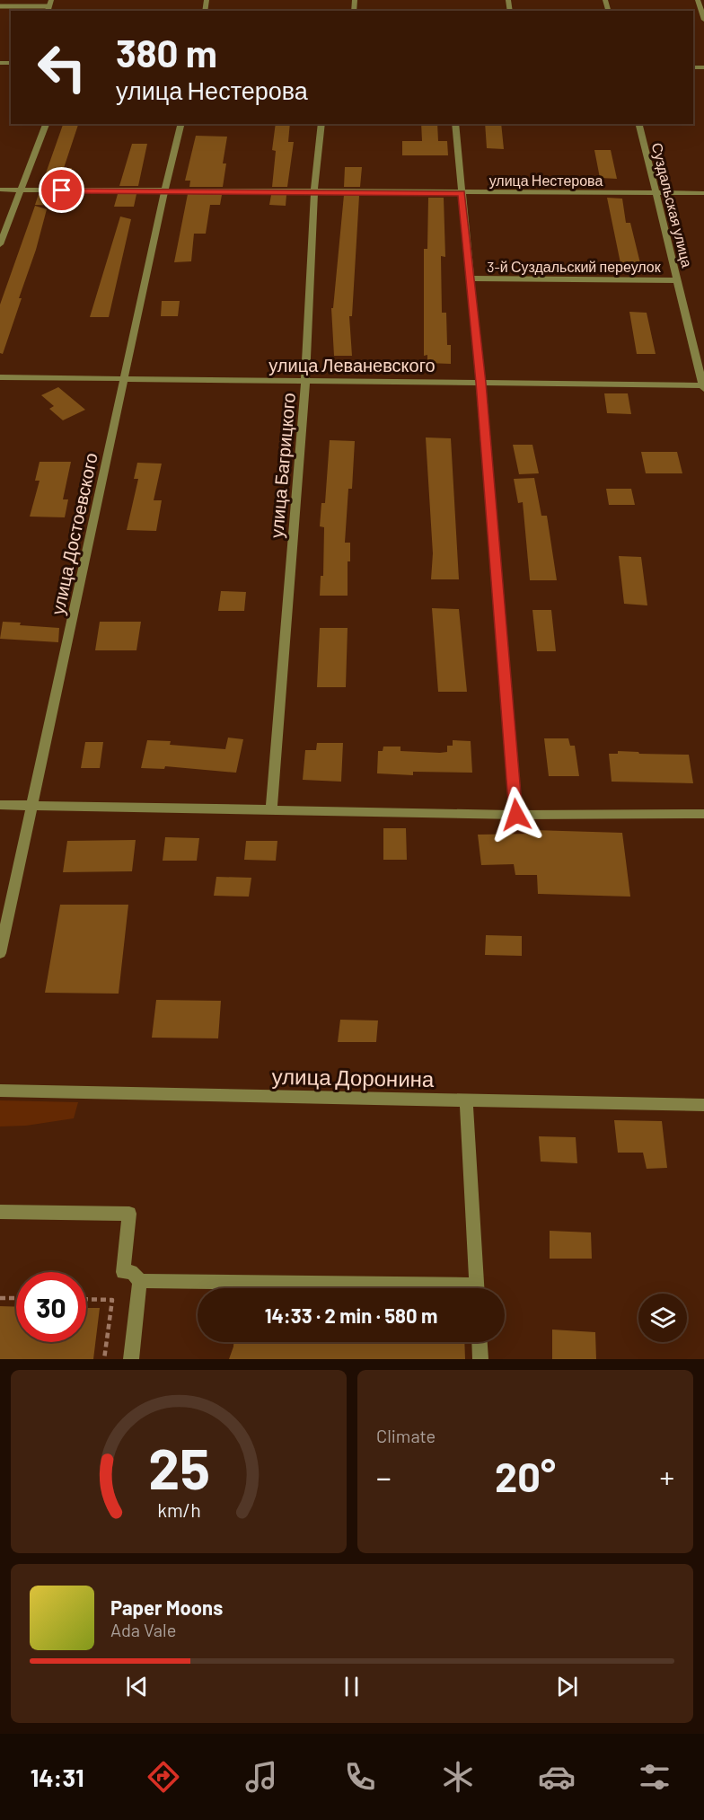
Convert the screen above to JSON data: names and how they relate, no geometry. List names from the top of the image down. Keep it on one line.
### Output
{"streets":{"street":["улица Нестерова","Суздальская улица","3-й Суздальский переулок","улица Леваневского","улица Багрицкого","улица Достоевского","улица Доронина"]},"crossings":[["улица Нестерова","Суздальская улица"],["улица Нестерова","улица Багрицкого"],["улица Нестерова","улица Достоевского"],["Суздальская улица","3-й Суздальский переулок"],["Суздальская улица","улица Леваневского"],["улица Леваневского","улица Багрицкого"],["улица Леваневского","улица Достоевского"]],"page":{"turn":["380 m","улица Нестерова"],"limit":"30","trip":"14:33 · 2 min · 580 m","tile":"Climate","heat":["−","20°","+"],"song":["Paper Moons","Ada Vale"],"tabs":"14:31","gauge":["25","km/h"]}}
